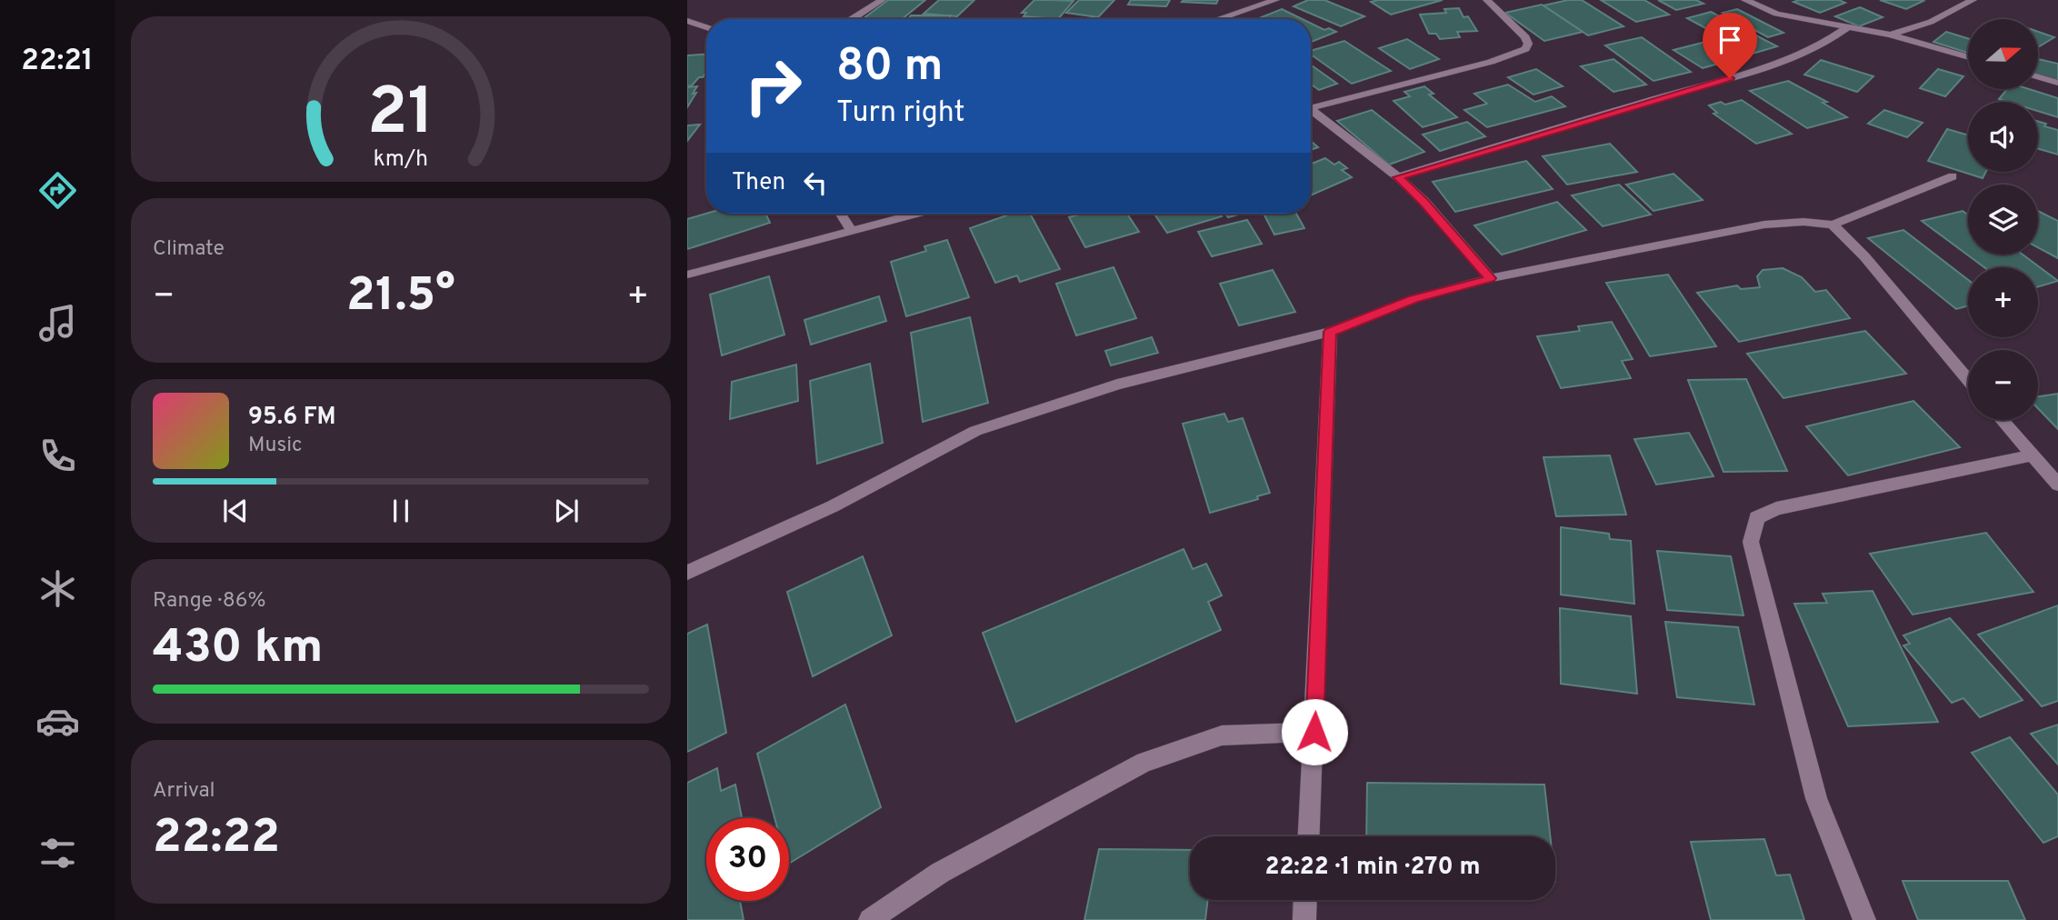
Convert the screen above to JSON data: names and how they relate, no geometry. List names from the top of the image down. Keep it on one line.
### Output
{"north":"right","page":{"tabs":"22:21","map_buttons":["+","−"],"turn":["80 m","Turn right"],"then":"Then","tile":["Climate",["Range · 86%","430 km"],["Arrival","22:22"]],"heat":["−","21.5°","+"],"song":["95.6 FM","Music"],"limit":"30","trip":"22:22 · 1 min · 270 m","gauge":["21","km/h"]}}
